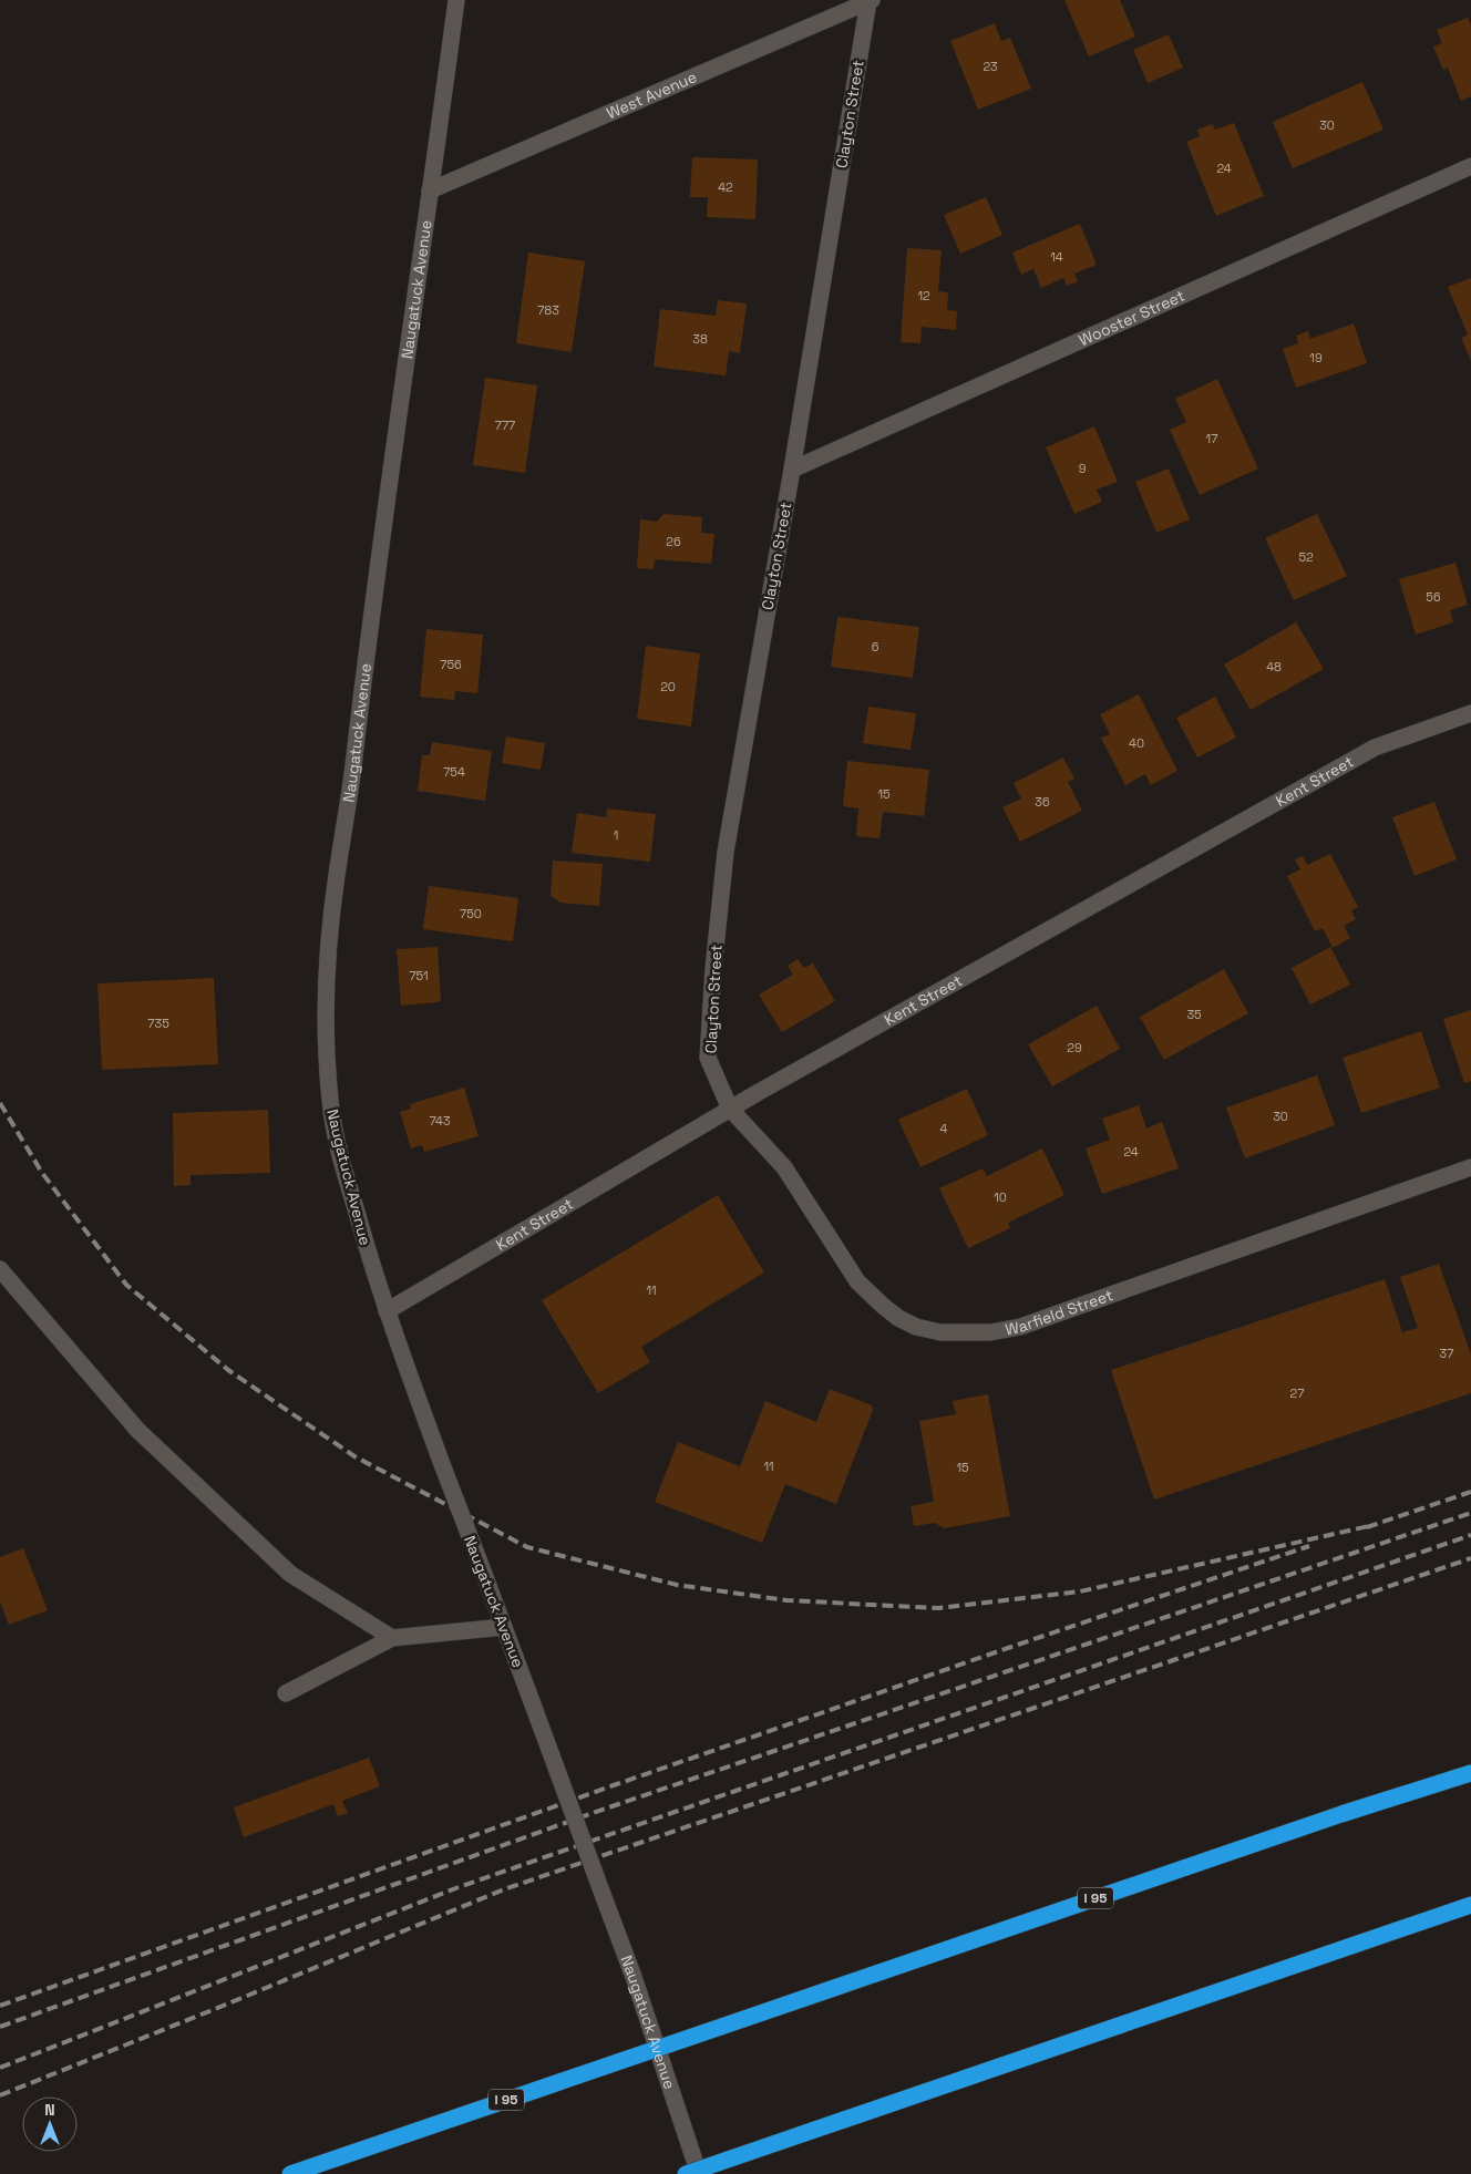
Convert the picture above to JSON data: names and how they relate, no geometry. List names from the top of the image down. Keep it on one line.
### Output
{"streets":{"highway":["I 95"],"street":["West Avenue","Clayton Street","Naugatuck Avenue","Wooster Street","Kent Street","Warfield Street"]},"crossings":[["West Avenue","Clayton Street"],["West Avenue","Naugatuck Avenue"],["Clayton Street","Wooster Street"],["Clayton Street","Kent Street"],["Clayton Street","Warfield Street"],["Naugatuck Avenue","Kent Street"],["Kent Street","Warfield Street"]],"house_numbers":["23","30","24","42","14","12","783","38","19","777","17","9","26","52","56","6","756","48","20","40","754","15","36","1","750","751","35","735","29","30","743","4","24","10","11","37","27","11","15"],"north":"top"}
